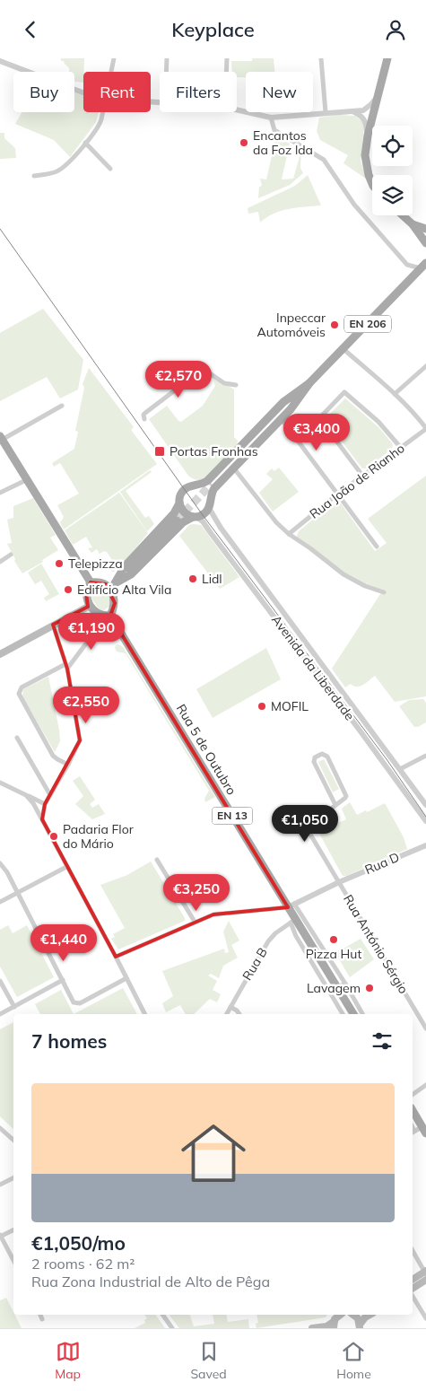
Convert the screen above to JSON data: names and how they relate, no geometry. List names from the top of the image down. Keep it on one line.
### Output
{"streets":{"main road":["EN 206","Rua 5 de Outubro","EN 13"],"street":["Rua João de Rianho","Avenida da Liberdade","Rua D","Rua António Sérgio","Rua B"]},"crossings":[["Rua 5 de Outubro","Rua D"],["Rua 5 de Outubro","Rua B"],["Rua D","Rua António Sérgio"]],"places":{"other":["Encantos da Foz lda","Inpeccar Automóveis","Telepizza","Lidl","Edifício Alta Vila","MOFIL","Padaria Flor do Mário","Pizza Hut","Lavagem"],"transit":["Portas Fronhas"]},"page":{"header":"Keyplace","chip":["Buy","Rent","Filters","New"],"price":["€2,570","€3,400","€1,190","€2,550","€1,050","€3,250","€1,440"],"heading":"7 homes","list":[{"name":"€1,050/mo","note":"2 rooms · 62 m² · Rua Zona Industrial de Alto de Pêga"}],"tabs":["Map","Saved","Home"]}}
